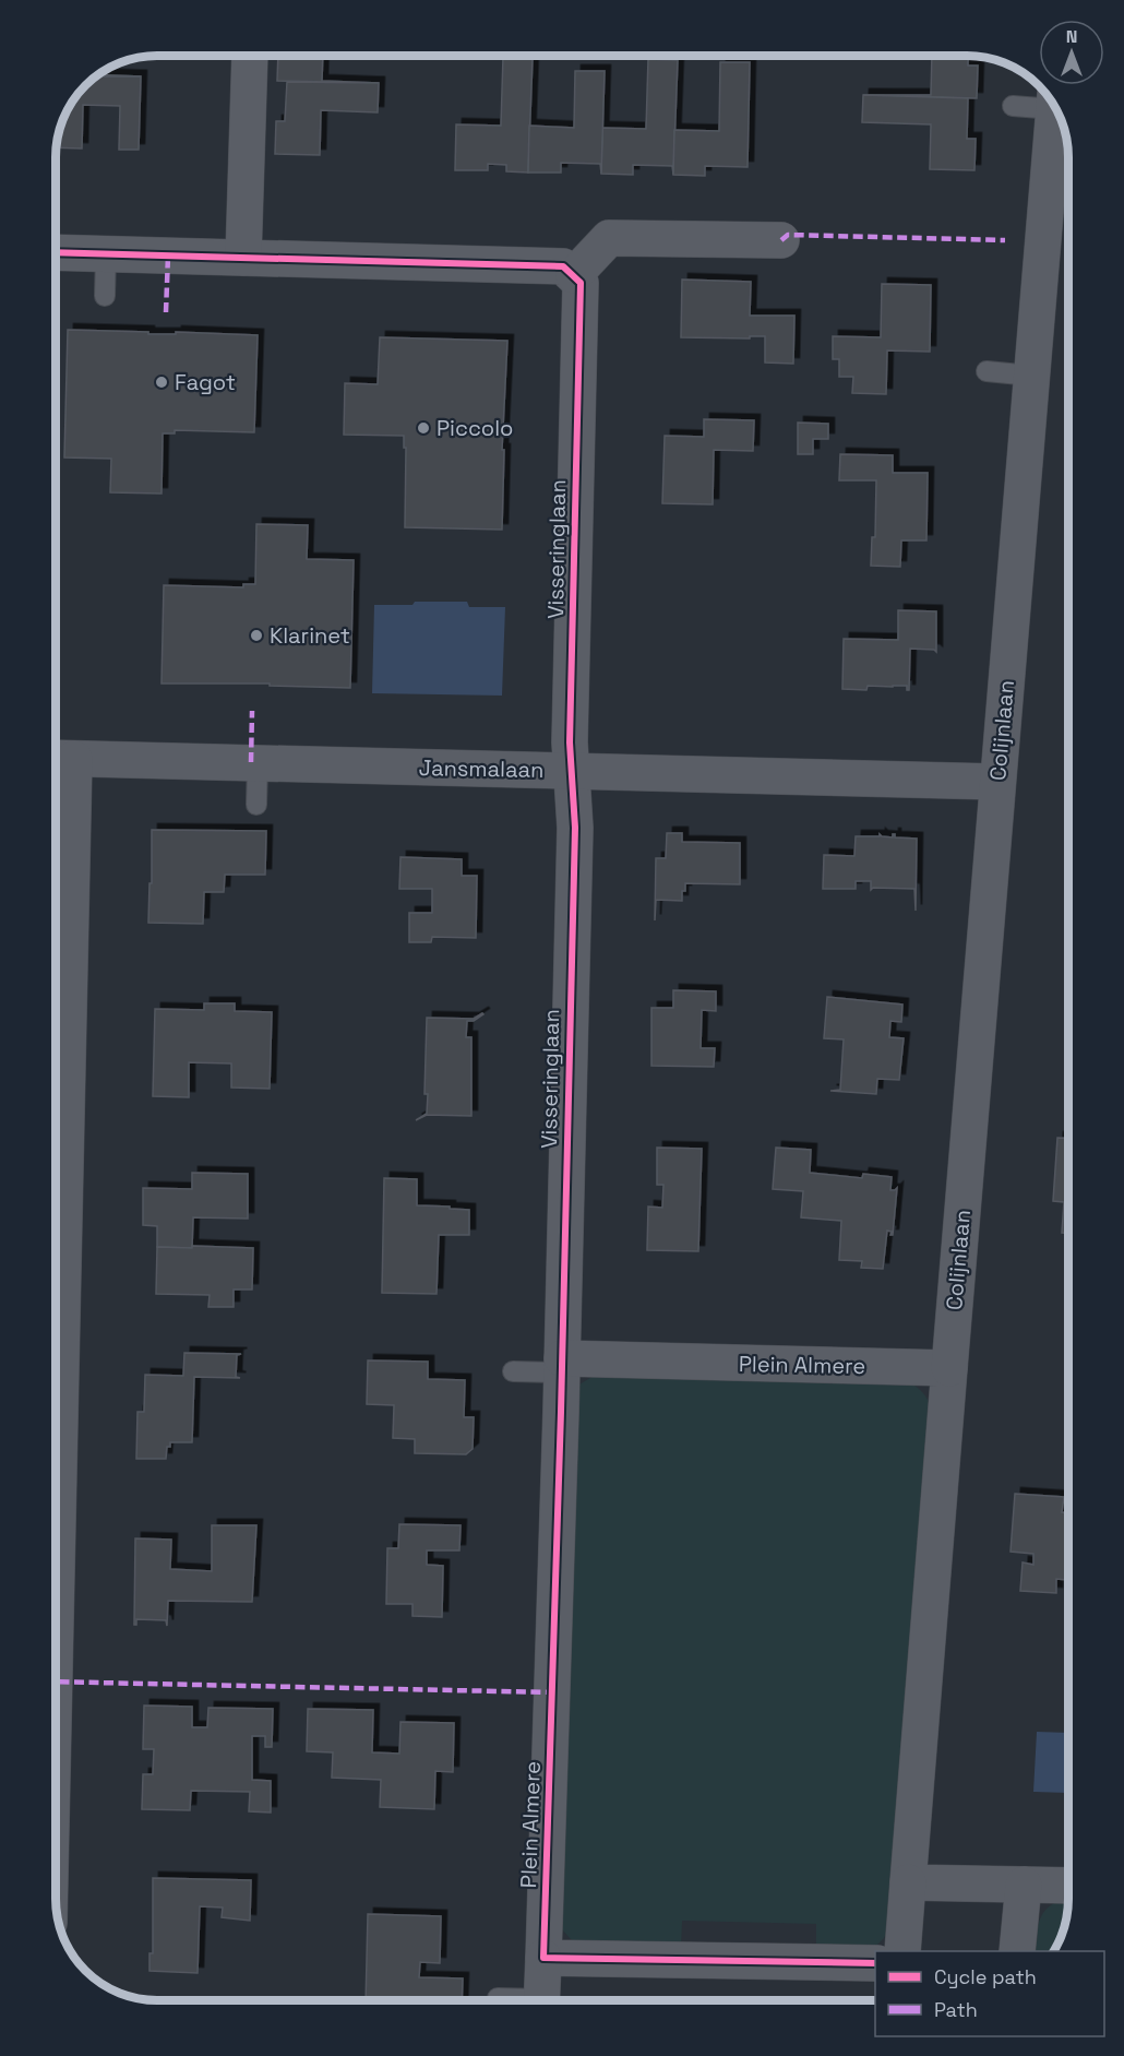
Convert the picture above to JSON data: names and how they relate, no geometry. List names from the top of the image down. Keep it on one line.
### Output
{"streets":{"street":["Visseringlaan","Colijnlaan","Jansmalaan","Plein Almere"]},"crossings":[["Visseringlaan","Jansmalaan"],["Visseringlaan","Plein Almere"],["Colijnlaan","Jansmalaan"],["Colijnlaan","Plein Almere"]],"places":["Fagot","Piccolo","Klarinet"],"legend":["Cycle path","Path"],"north":"top"}
